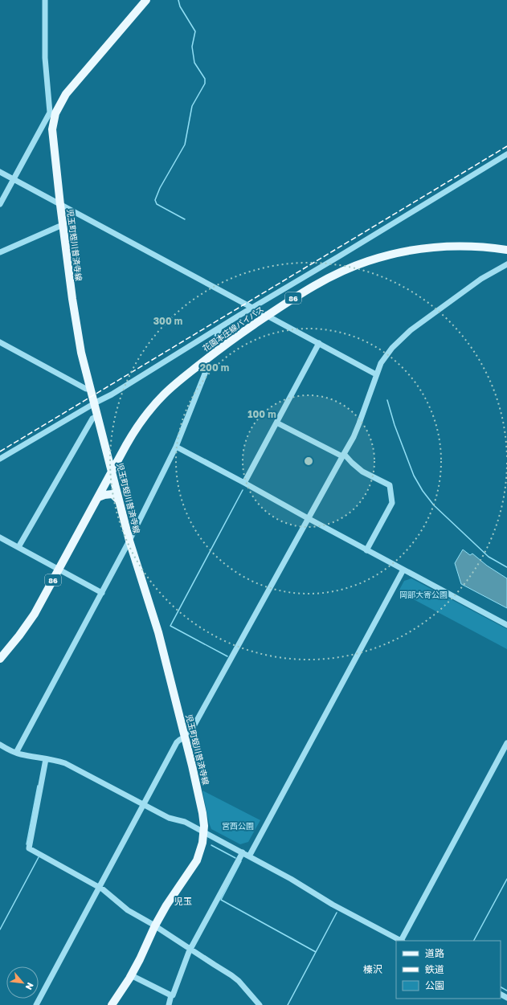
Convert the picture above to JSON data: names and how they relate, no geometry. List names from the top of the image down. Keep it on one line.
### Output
{"streets":{"main road":["児玉町蛭川普済寺線","86","花園本庄線バイパス"]},"crossings":[["児玉町蛭川普済寺線","花園本庄線バイパス"]],"districts":["児玉","榛沢"],"parks":["岡部大寄公園","宮西公園"],"legend":["道路","鉄道","公園"],"north":"bottom right","rings":["300 m","200 m","100 m"]}
